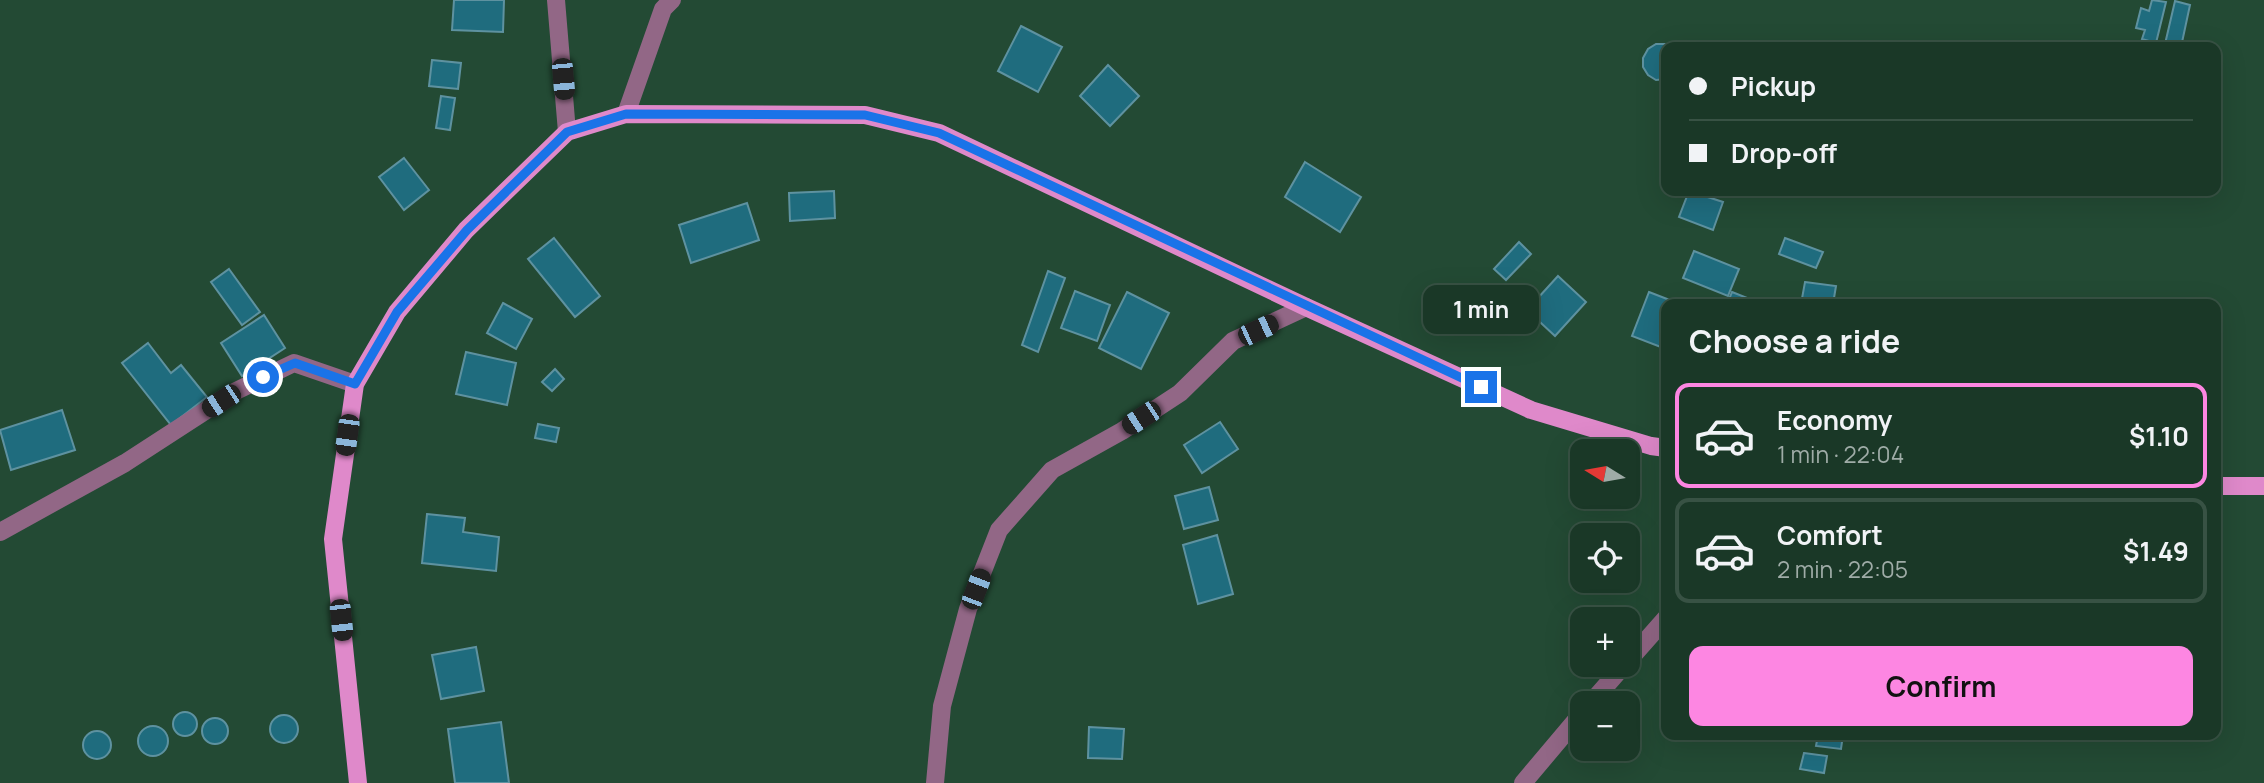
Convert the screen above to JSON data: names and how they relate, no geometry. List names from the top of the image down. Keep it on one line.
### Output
{"north":"left","page":{"banner":["Pickup","Drop-off"],"bubble":"1 min","heading":"Choose a ride","list":[{"name":"Economy","note":"1 min · 22:04","value":"$1.10"},{"name":"Comfort","note":"2 min · 22:05","value":"$1.49"}],"map_buttons":["+","−"],"buttons":"Confirm"}}
